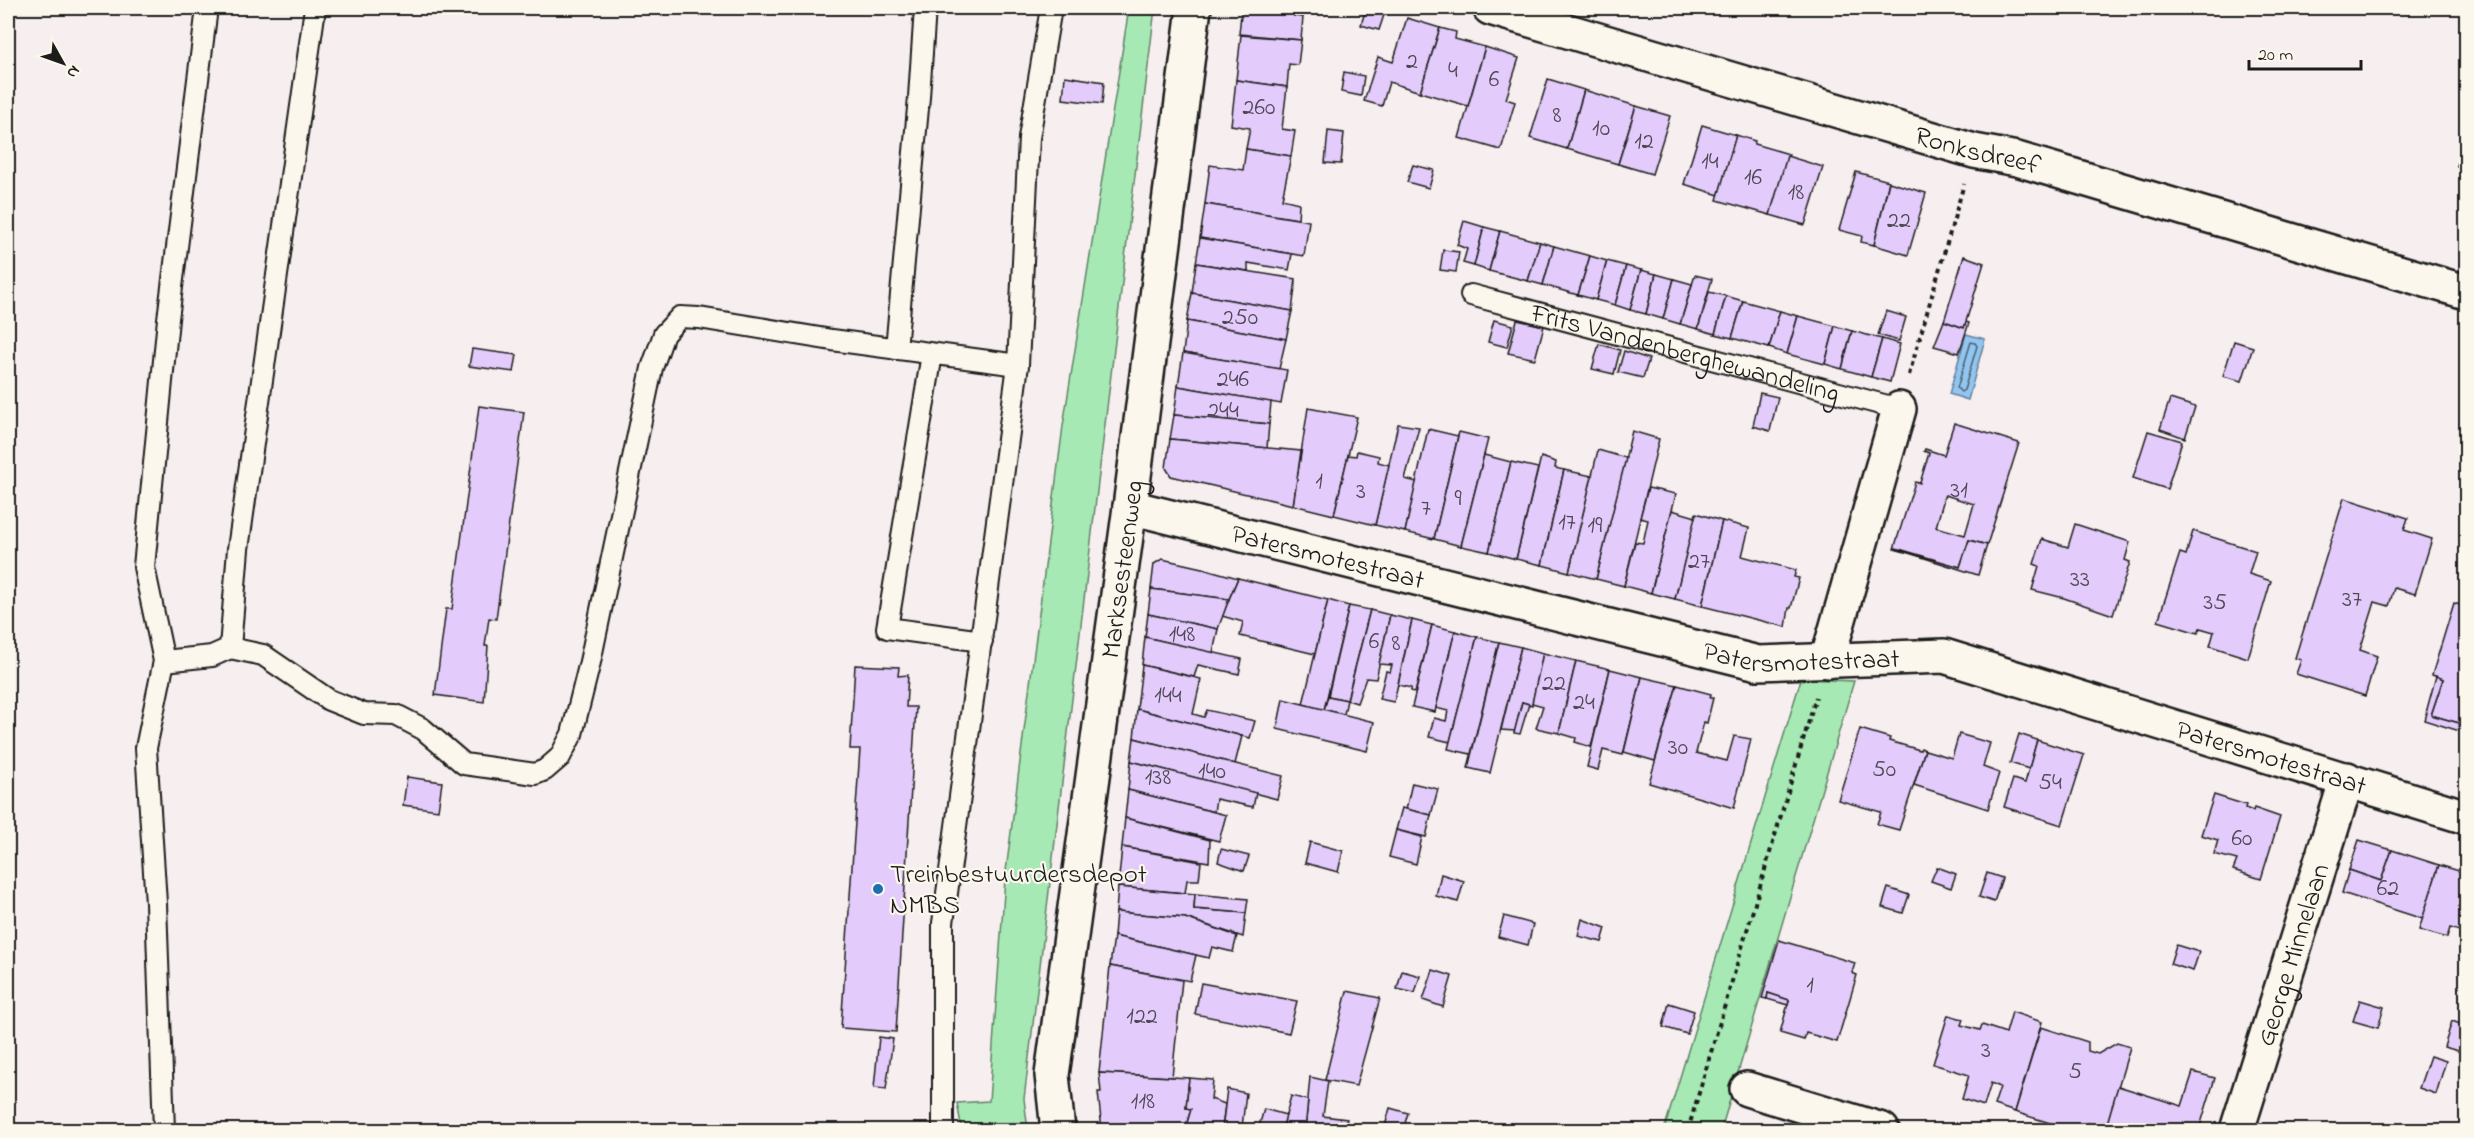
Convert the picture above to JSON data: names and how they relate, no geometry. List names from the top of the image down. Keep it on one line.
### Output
{"streets":{"street":["Ronksdreef","Patersmotestraat","Marksesteenweg","George Minnelaan"],"lane":["Frits Vandenberghewandeling"]},"crossings":[["Patersmotestraat","Marksesteenweg"],["Patersmotestraat","George Minnelaan"]],"places":["Treinbestuurdersdepot NMBS"],"house_numbers":["2","4","6","260","8","10","12","14","16","18","22","250","246","244","1","31","3","9","7","17","19","27","33","37","35","148","6","8","22","144","24","30","50","140","138","54","60","62","1","122","3","5","118"],"scale_bar":"20 m","north":"bottom right"}
